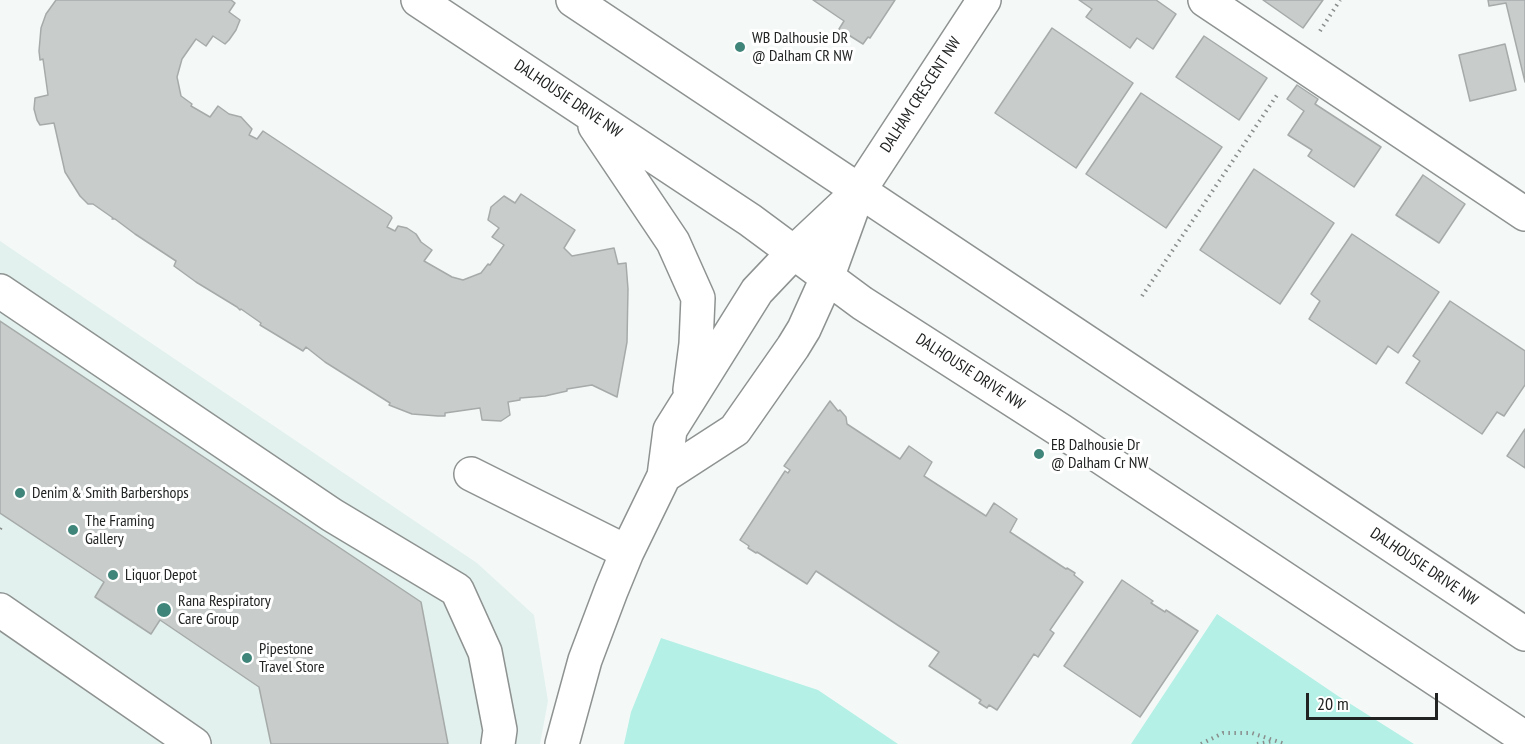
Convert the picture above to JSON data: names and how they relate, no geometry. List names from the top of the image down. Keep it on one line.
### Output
{"streets":{"street":["DALHAM CRESCENT NW","DALHOUSIE DRIVE NW"]},"crossings":[["DALHAM CRESCENT NW","DALHOUSIE DRIVE NW"]],"places":["WB Dalhousie DR @ Dalham CR NW","EB Dalhousie Dr @ Dalham Cr NW","Denim & Smith Barbershops","The Framing Gallery","Liquor Depot","Rana Respiratory Care Group","Pipestone Travel Store"],"scale_bar":"20 m"}
